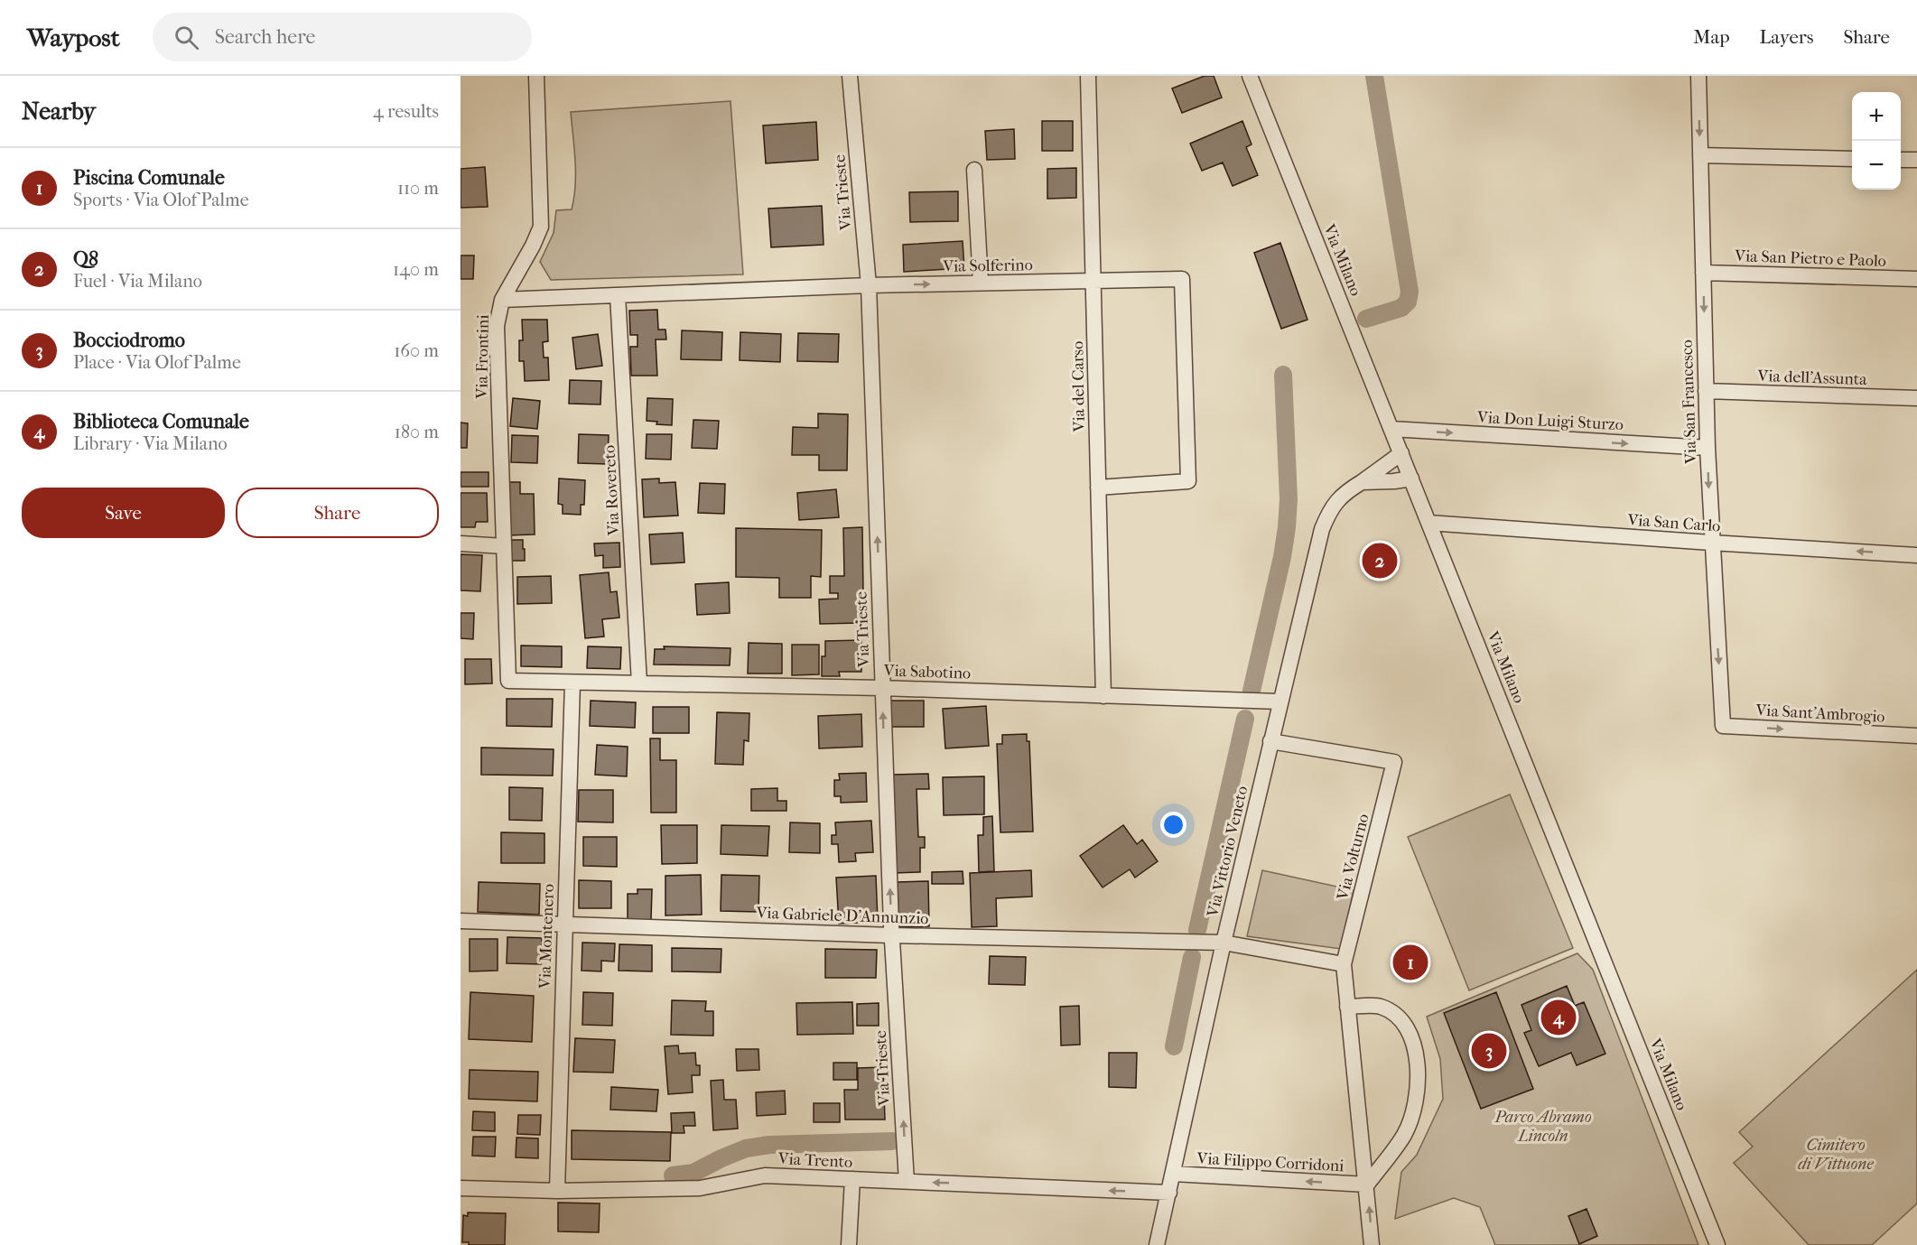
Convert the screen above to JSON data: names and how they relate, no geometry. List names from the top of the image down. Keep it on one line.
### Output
{"streets":{"street":["Via Trieste","Via San Pietro e Paolo","Via Milano","Via Solferino","Via Frontini","Via dell'Assunta","Via del Carso","Via San Francesco","Via Don Luigi Sturzo","Via Rovereto","Via San Carlo","Via Sabotino","Via Sant'Ambrogio","Via Vittorio Veneto","Via Volturno","Via Gabriele D'Annunzio","Via Montenero","Via Trento","Via Filippo Corridoni"]},"crossings":[["Via Trieste","Via Solferino"],["Via Trieste","Via Sabotino"],["Via Trieste","Via Gabriele D'Annunzio"],["Via Trieste","Via Trento"],["Via San Pietro e Paolo","Via San Francesco"],["Via Milano","Via Don Luigi Sturzo"],["Via Milano","Via San Carlo"],["Via Milano","Via Vittorio Veneto"],["Via Solferino","Via Frontini"],["Via Solferino","Via del Carso"],["Via Solferino","Via Rovereto"],["Via Frontini","Via Sabotino"],["Via dell'Assunta","Via San Francesco"],["Via del Carso","Via Sabotino"],["Via San Francesco","Via Don Luigi Sturzo"],["Via San Francesco","Via San Carlo"],["Via San Francesco","Via Sant'Ambrogio"],["Via Rovereto","Via Sabotino"],["Via Sabotino","Via Vittorio Veneto"],["Via Sabotino","Via Montenero"],["Via Vittorio Veneto","Via Volturno"],["Via Vittorio Veneto","Via Gabriele D'Annunzio"],["Via Vittorio Veneto","Via Trento"],["Via Vittorio Veneto","Via Filippo Corridoni"],["Via Gabriele D'Annunzio","Via Montenero"],["Via Montenero","Via Trento"]],"one_way":["Via Trieste","Via San Francesco","Via Don Luigi Sturzo","Via San Carlo","Via Sant'Ambrogio","Via Trento","Via Filippo Corridoni"],"parks":["Parco Abramo Lincoln","Cimitero di Vittuone"],"page":{"header":"Waypost","search":"Search here","nav":["Map","Layers","Share"],"heading":["Nearby","4 results"],"map_buttons":["+","−"],"list":[{"mark":"1","name":"Piscina Comunale","note":"Sports · Via Olof Palme","value":"110 m"},{"mark":"2","name":"Q8","note":"Fuel · Via Milano","value":"140 m"},{"mark":"3","name":"Bocciodromo","note":"Place · Via Olof Palme","value":"160 m"},{"mark":"4","name":"Biblioteca Comunale","note":"Library · Via Milano","value":"180 m"}],"buttons":["Save","Share"],"pins":["2","1","4","3"]}}
